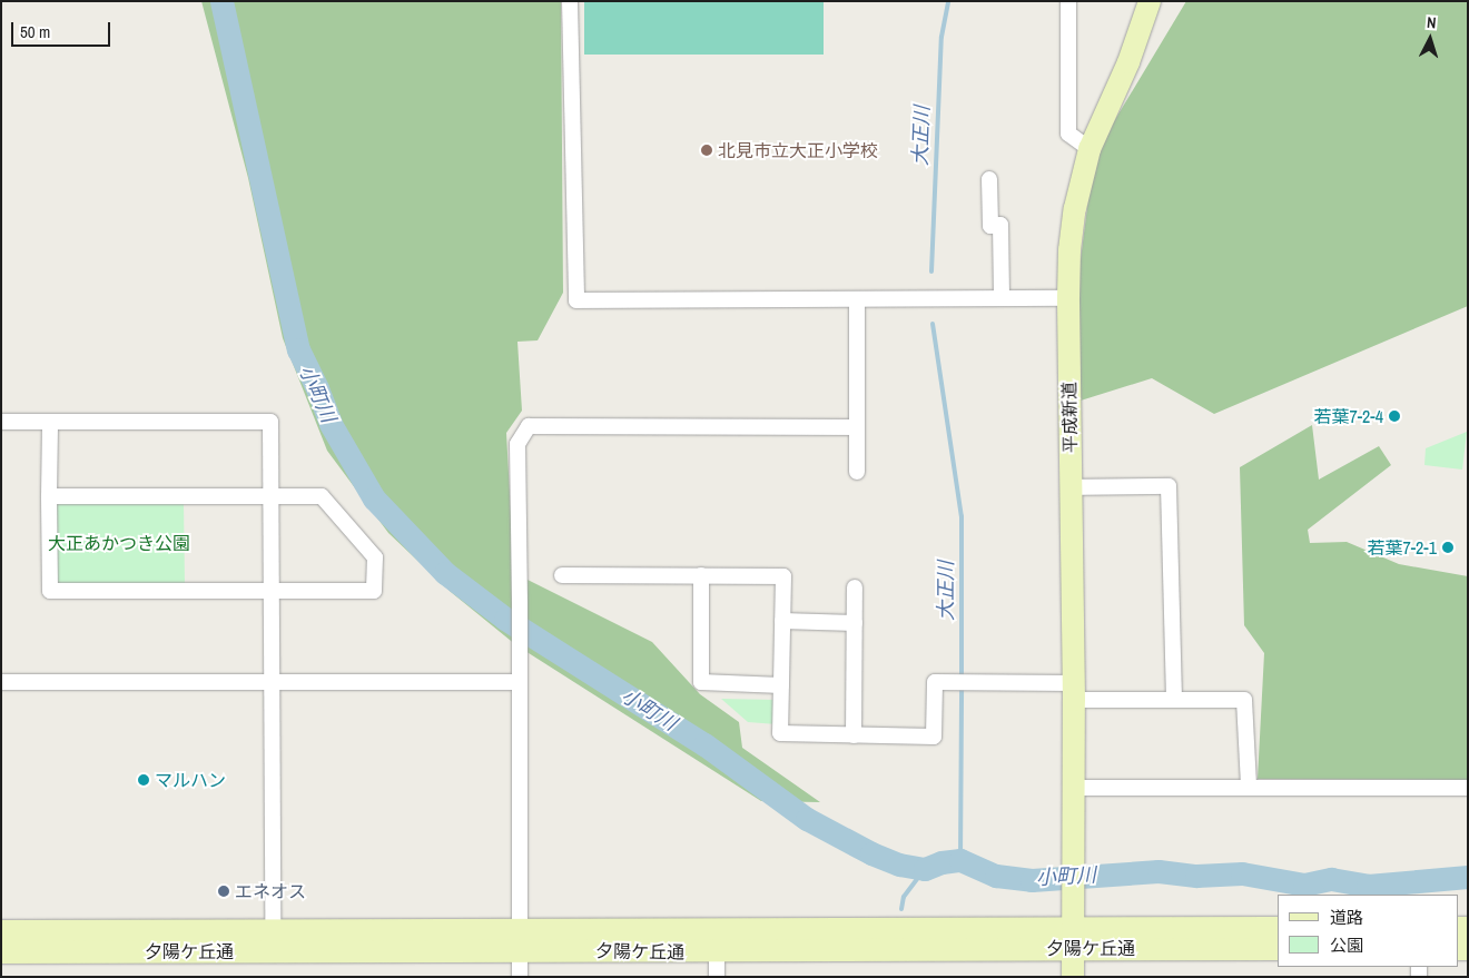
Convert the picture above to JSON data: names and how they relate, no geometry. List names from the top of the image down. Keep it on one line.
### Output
{"streets":{"street":["平成新道","夕陽ケ丘通"]},"crossings":[["平成新道","夕陽ケ丘通"]],"water":["大正川","小町川"],"parks":["大正あかつき公園"],"places":["北見市立大正小学校","若葉7-2-4","若葉7-2-1","マルハン","エネオス"],"legend":["道路","公園"],"scale_bar":"50 m","north":"top"}
